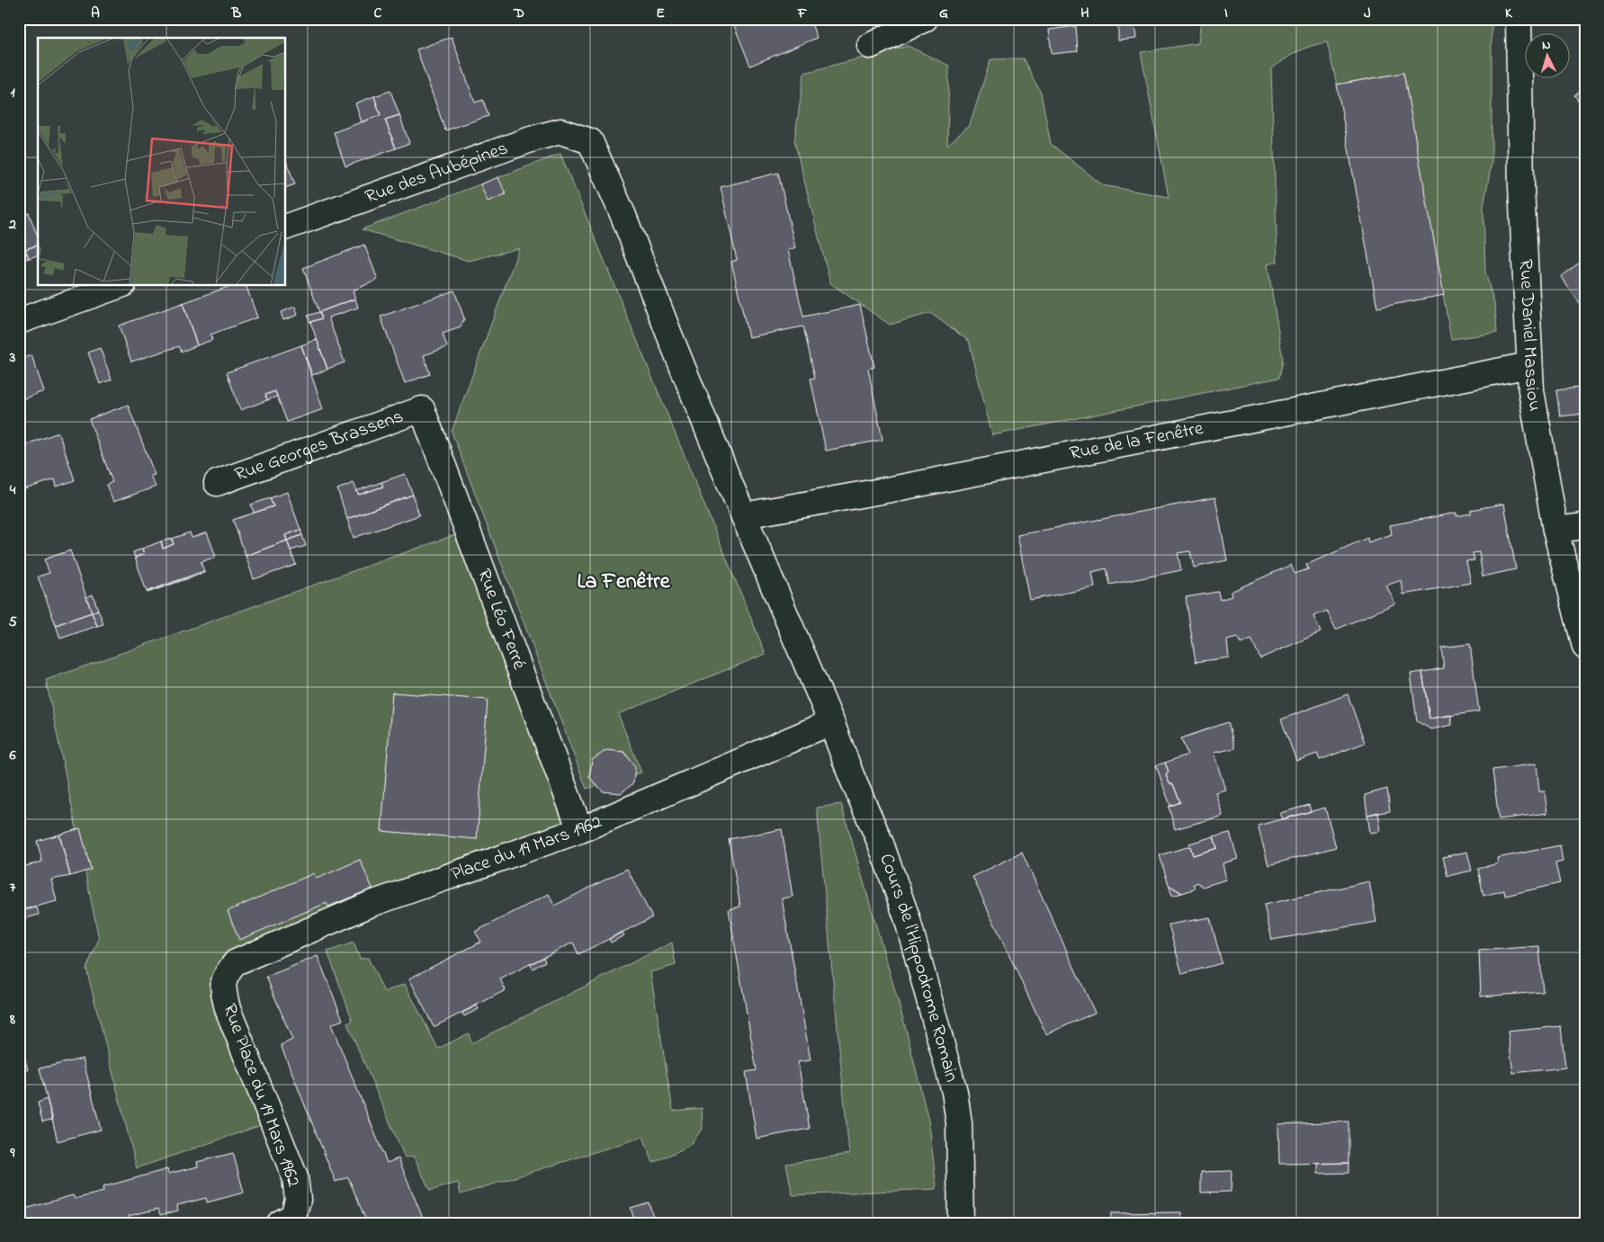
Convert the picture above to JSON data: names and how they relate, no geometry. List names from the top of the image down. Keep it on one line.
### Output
{"streets":{"street":["Rue des Aubépines","Rue Daniel Massiou","Rue de la Fenêtre","Rue Georges Brassens","Rue Léo Ferré","Place du 19 Mars 1962","Cours de l'Hippodrome Romain","Rue Place du 19 Mars 1962"]},"crossings":[["Rue des Aubépines","Cours de l'Hippodrome Romain"],["Rue Daniel Massiou","Rue de la Fenêtre"],["Rue de la Fenêtre","Cours de l'Hippodrome Romain"],["Rue Georges Brassens","Rue Léo Ferré"],["Rue Léo Ferré","Place du 19 Mars 1962"],["Place du 19 Mars 1962","Cours de l'Hippodrome Romain"],["Place du 19 Mars 1962","Rue Place du 19 Mars 1962"]],"districts":["La Fenêtre"],"north":"top","grid":{"columns":["A","B","C","D","E","F","G","H","I","J","K"],"rows":["1","2","3","4","5","6","7","8","9"]}}
